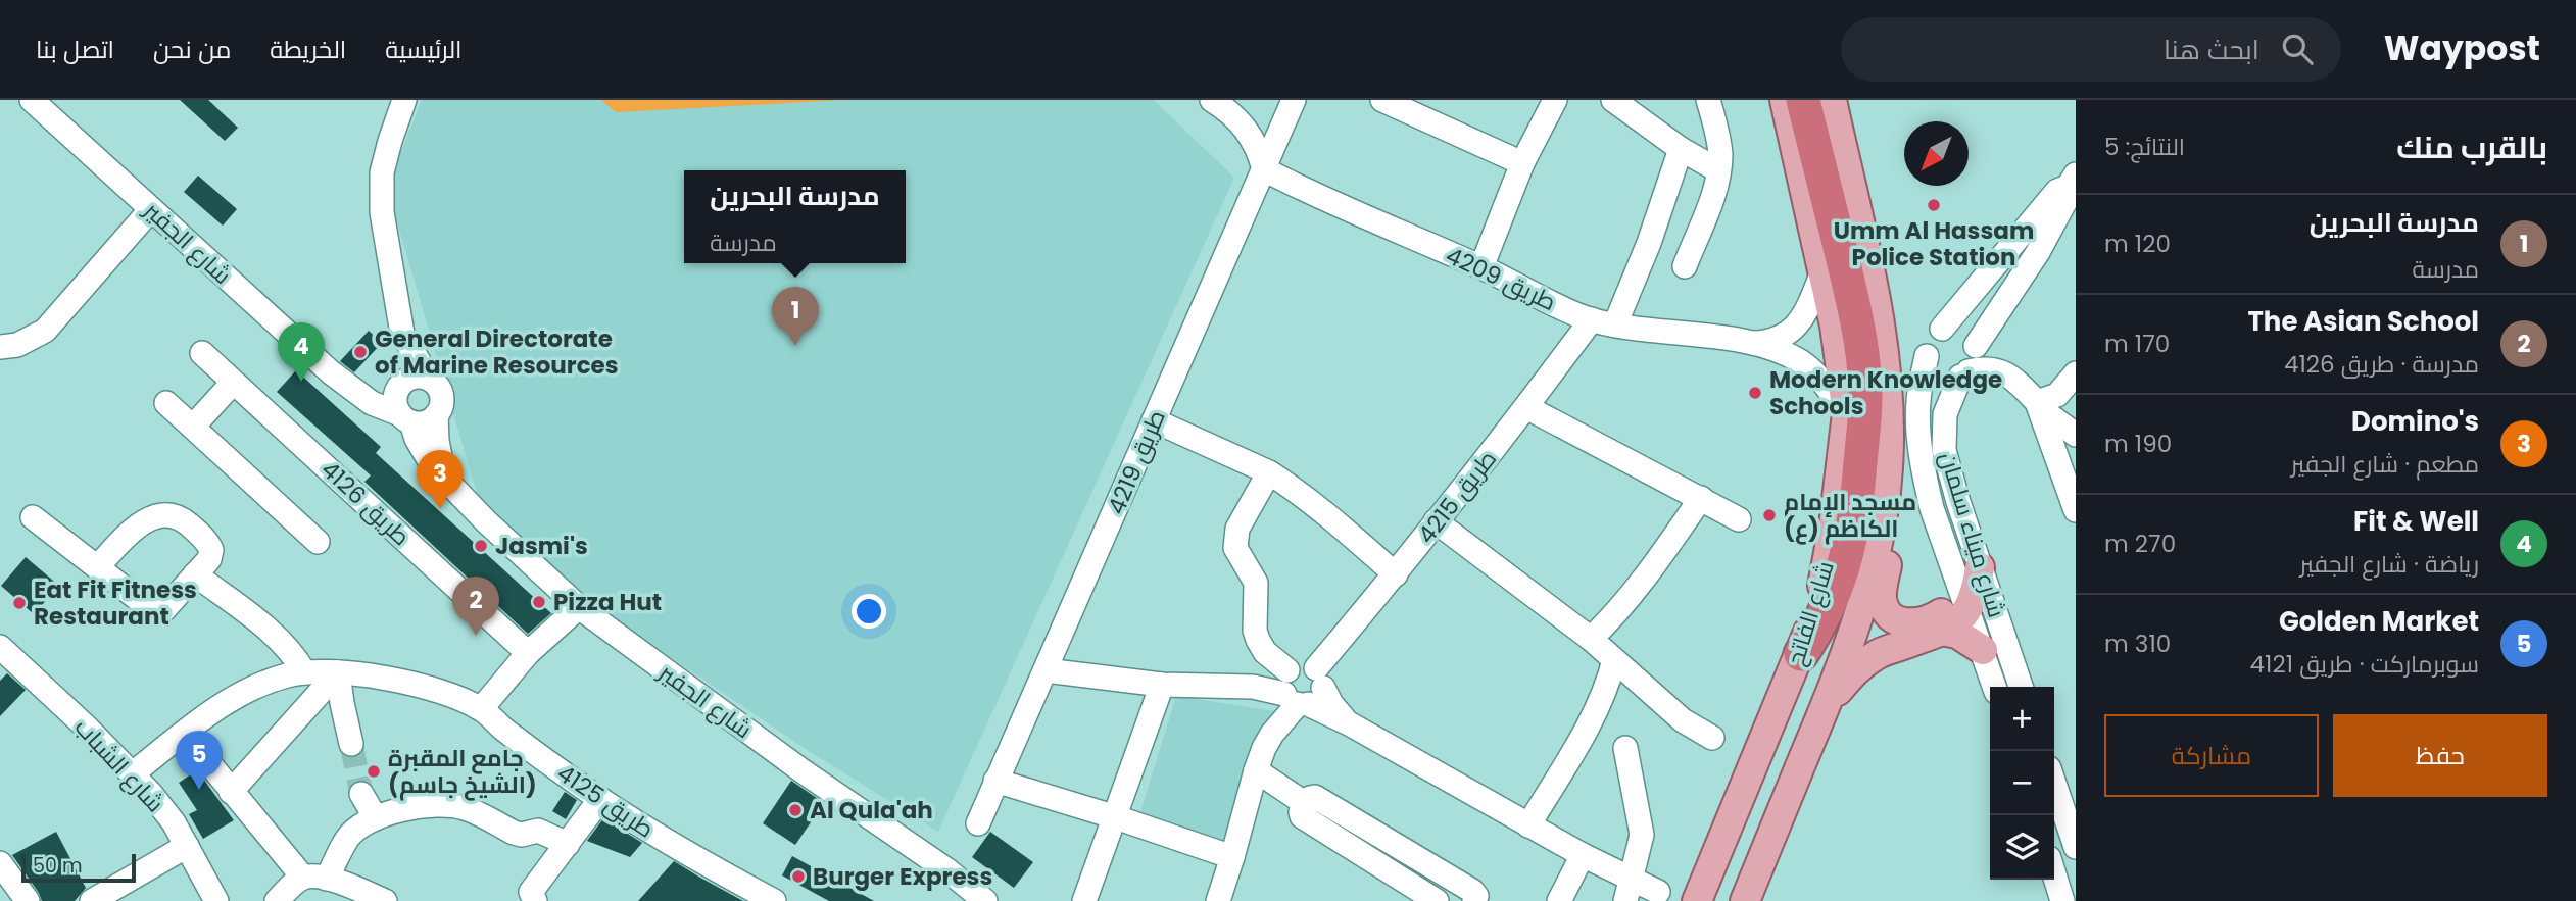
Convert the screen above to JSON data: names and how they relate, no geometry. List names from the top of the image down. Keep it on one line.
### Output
{"streets":{"main road":["شارع الفاتح"],"street":["شارع الجفير","طريق 4209","طريق 4219","طريق 4215","طريق 4126","شارع ميناء سلمان","شارع الشباب","طريق 4125"]},"crossings":[["طريق 4209","طريق 4219"],["طريق 4209","طريق 4215"],["طريق 4209","شارع الفاتح"],["شارع الشباب","طريق 4125"]],"places":["Umm Al Hassam Police Station","General Directorate of Marine Resources","Modern Knowledge Schools","مسجد الإمام الكاظم (ع)","Jasmi's","Pizza Hut","Eat Fit Fitness Restaurant","جامع المقبرة (الشيخ جاسم)","Al Qula'ah","Burger Express"],"scale_bar":"50 m","north":"bottom left","page":{"header":"Waypost","search":"ابحث هنا","nav":["الرئيسية","الخريطة","من نحن","اتصل بنا"],"heading":["بالقرب منك","النتائج: 5"],"popup":["مدرسة البحرين","مدرسة"],"list":[{"mark":"1","name":"مدرسة البحرين","note":"مدرسة","value":"120 m"},{"mark":"2","name":"The Asian School","note":"مدرسة · طريق 4126","value":"170 m"},{"mark":"3","name":"Domino's","note":"مطعم · شارع الجفير","value":"190 m"},{"mark":"4","name":"Fit & Well","note":"رياضة · شارع الجفير","value":"270 m"},{"mark":"5","name":"Golden Market","note":"سوبرماركت · طريق 4121","value":"310 m"}],"pins":["1","4","3","2","5"],"map_buttons":["+","−"],"buttons":["حفظ","مشاركة"],"scale":"50 m"}}
